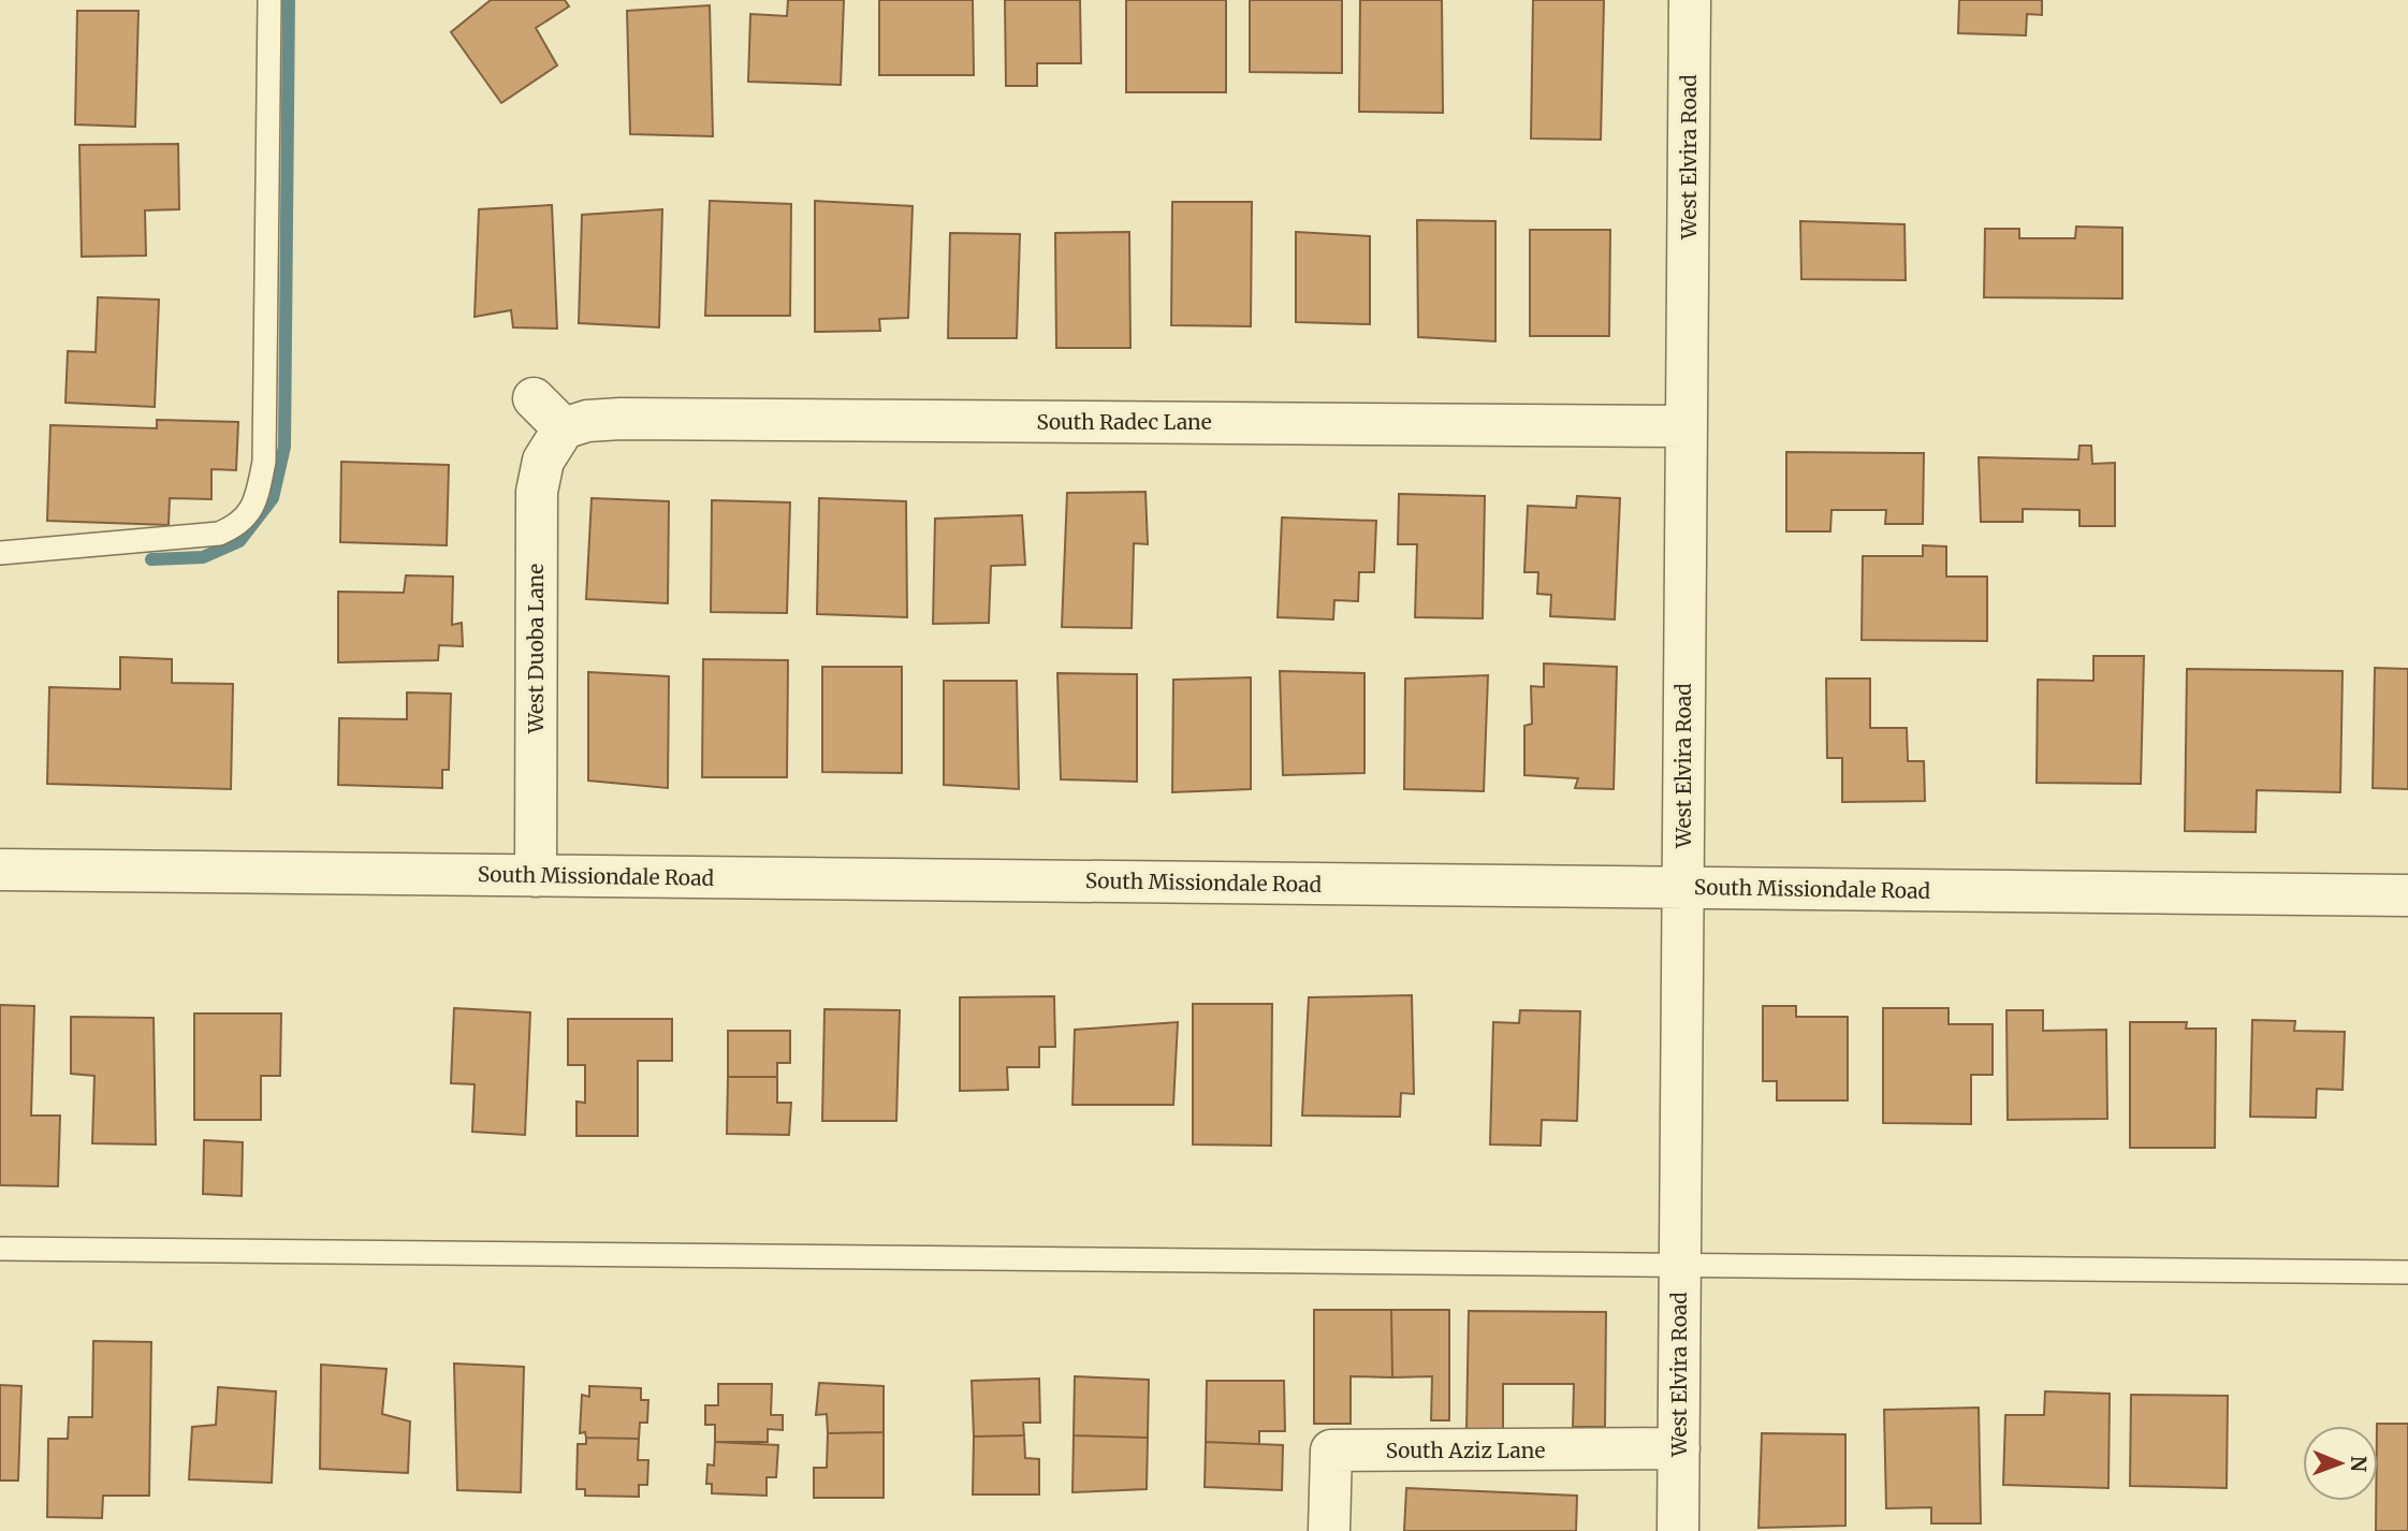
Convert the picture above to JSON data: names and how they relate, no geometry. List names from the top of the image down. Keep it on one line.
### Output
{"streets":{"street":["West Elvira Road","South Radec Lane","West Duoba Lane","South Missiondale Road","South Aziz Lane"]},"crossings":[["West Elvira Road","South Radec Lane"],["West Elvira Road","South Missiondale Road"],["West Elvira Road","South Aziz Lane"],["South Radec Lane","West Duoba Lane"],["West Duoba Lane","South Missiondale Road"]],"north":"right"}
